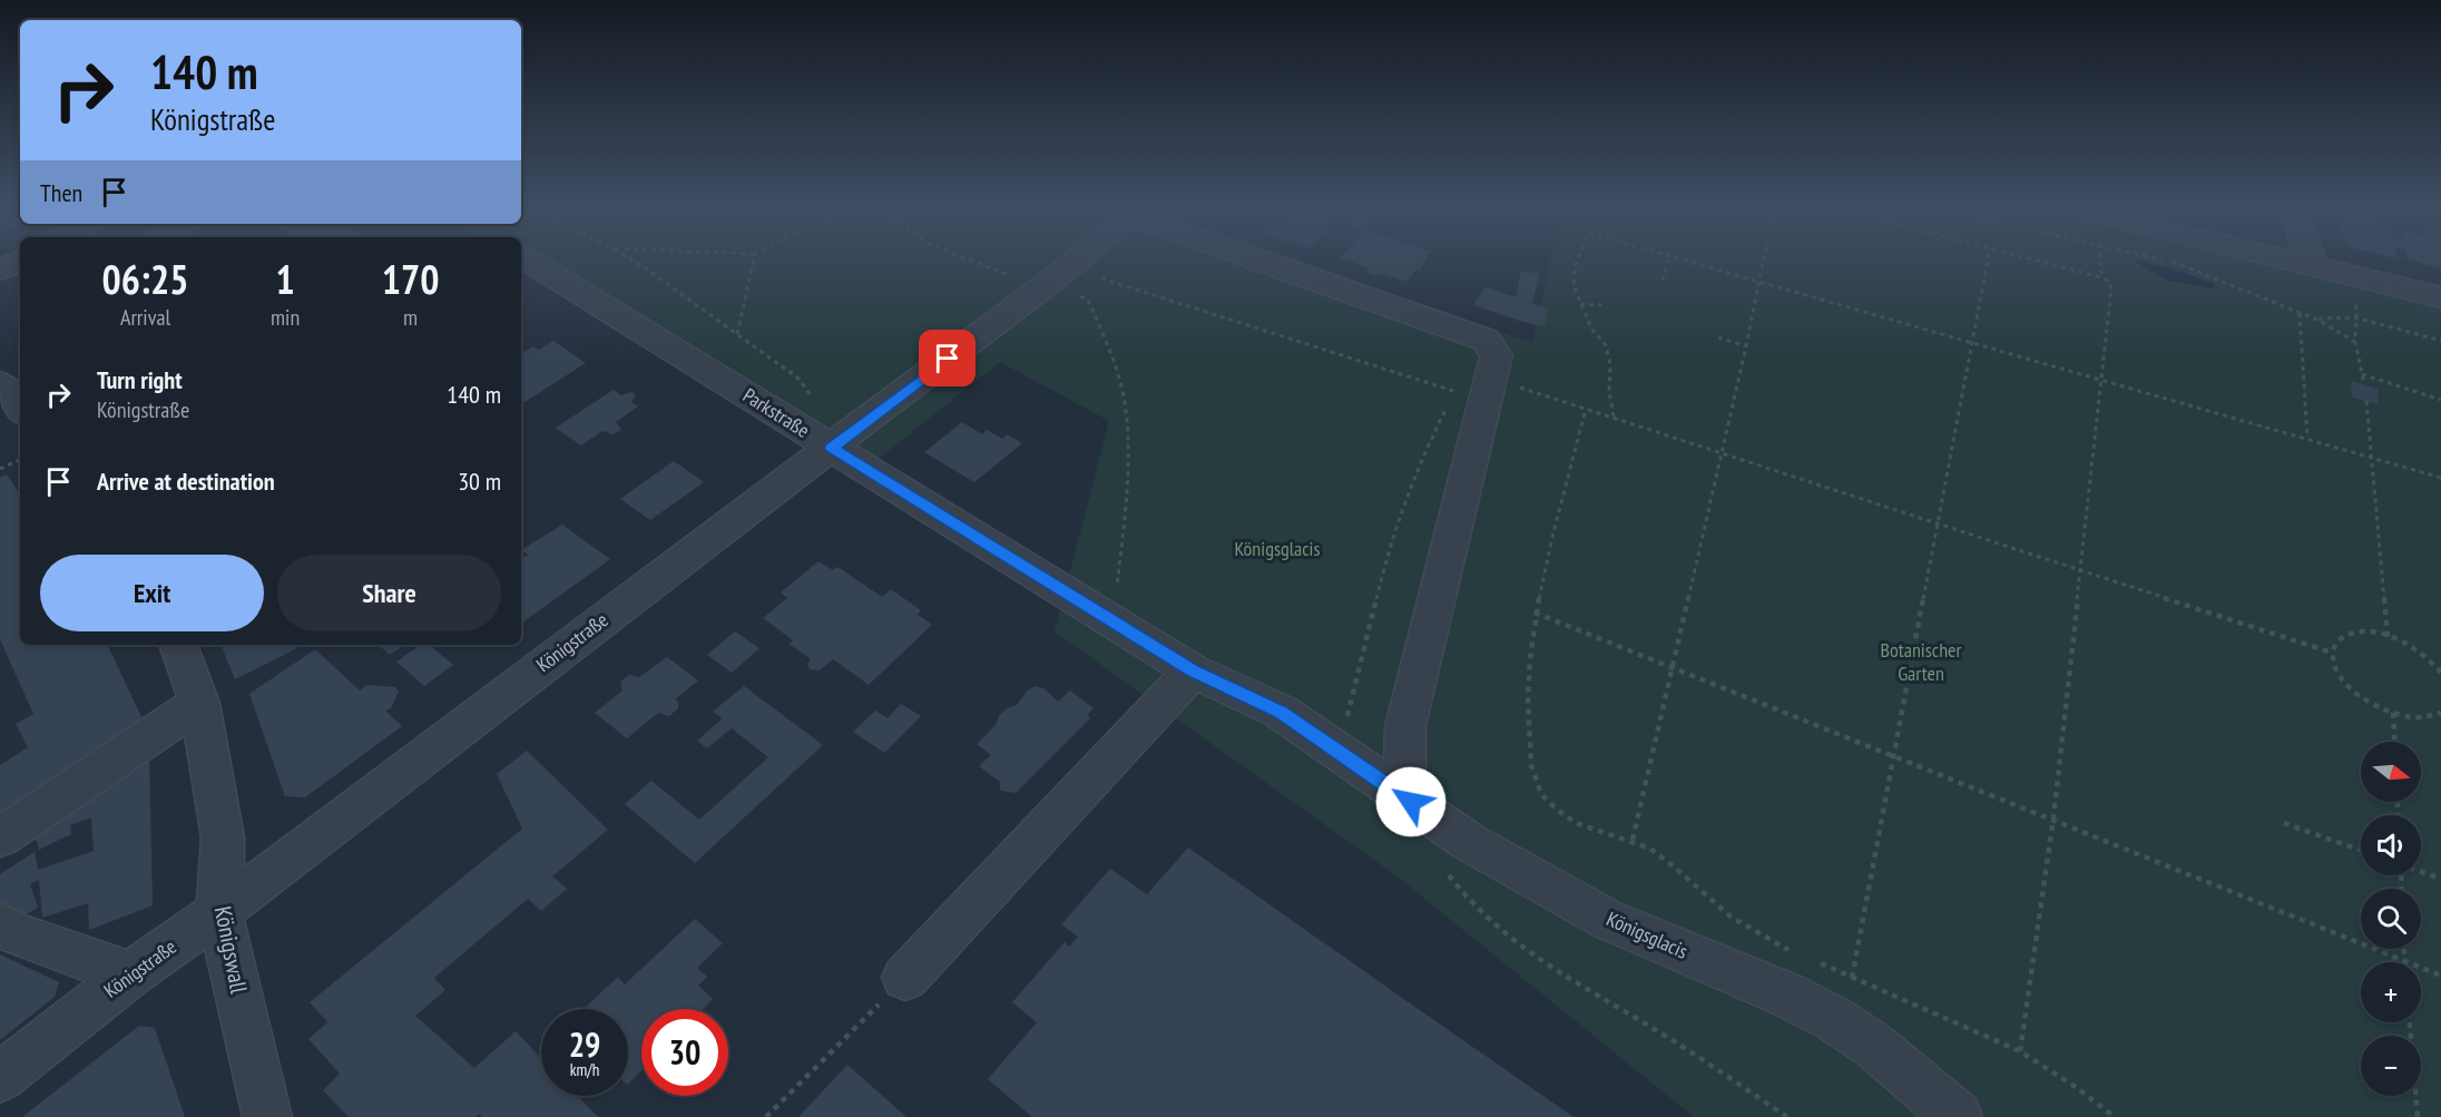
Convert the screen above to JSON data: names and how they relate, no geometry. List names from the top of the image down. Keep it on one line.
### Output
{"streets":{"street":["Parkstraße","Königstraße","Königsglacis","Königswall"]},"crossings":[["Parkstraße","Königstraße"],["Parkstraße","Königsglacis"],["Königstraße","Königswall"]],"parks":["Königsglacis","Botanischer Garten"],"north":"right","page":{"turn":["140 m","Königstraße"],"then":"Then","eta":["06:25","Arrival","1","min","170","m"],"list":[{"name":"Turn right","note":"Königstraße","value":"140 m"},{"name":"Arrive at destination","value":"30 m"}],"buttons":["Exit","Share"],"map_buttons":["+","−"],"speed":"29 km/h","limit":"30"}}
